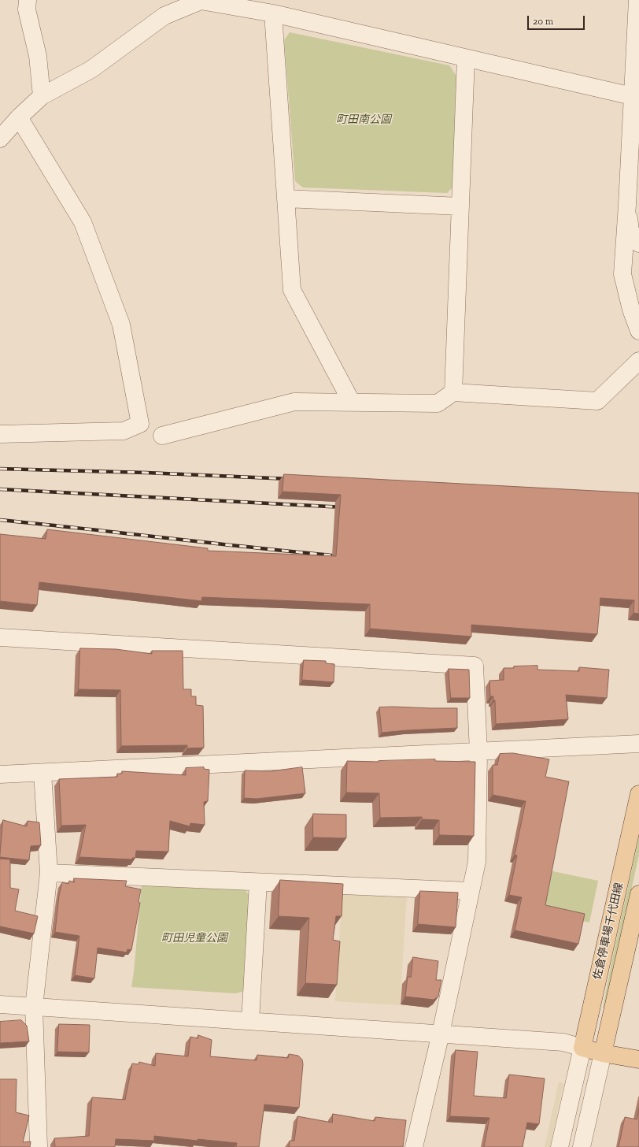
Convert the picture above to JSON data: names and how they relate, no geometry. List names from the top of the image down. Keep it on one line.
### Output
{"streets":{"main road":["佐倉停車場千代田線"]},"parks":["町田南公園","町田児童公園"],"scale_bar":"20 m"}
